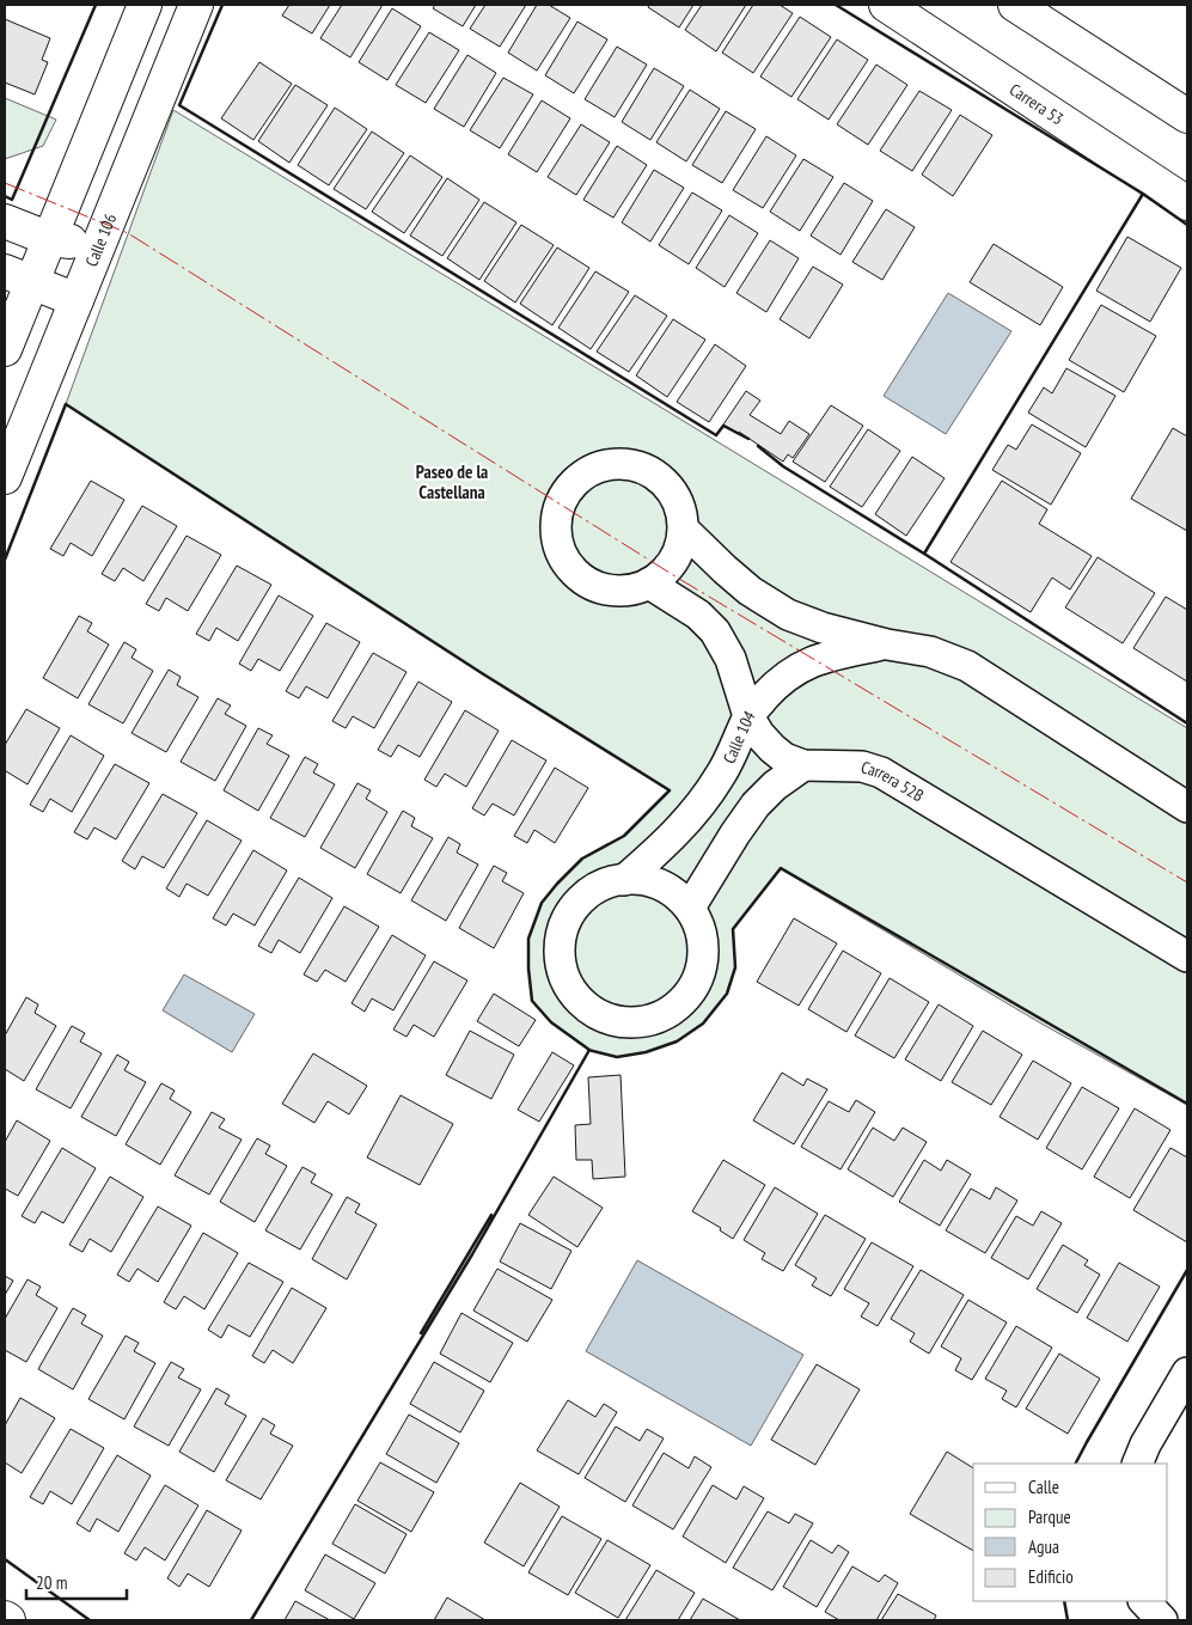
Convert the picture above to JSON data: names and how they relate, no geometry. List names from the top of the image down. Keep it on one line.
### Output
{"streets":{"street":["Carrera 53","Calle 106","Calle 104","Carrera 52B"]},"crossings":[["Calle 104","Carrera 52B"]],"districts":["Paseo de la Castellana"],"legend":["Calle","Parque","Agua","Edificio"],"scale_bar":"20 m"}
